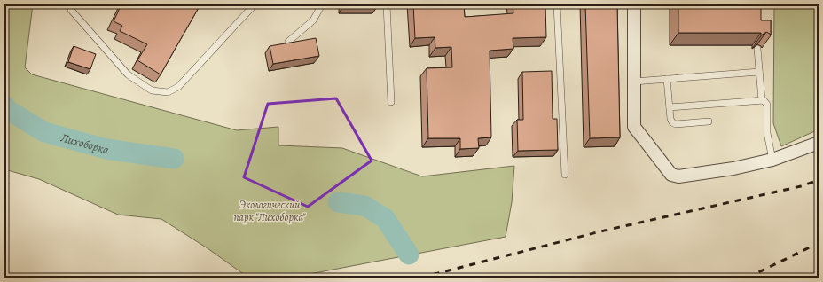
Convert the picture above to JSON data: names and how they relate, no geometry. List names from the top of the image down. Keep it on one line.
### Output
{"water":["Лихоборка"],"parks":["Экологический парк \"Лихоборка\""]}
